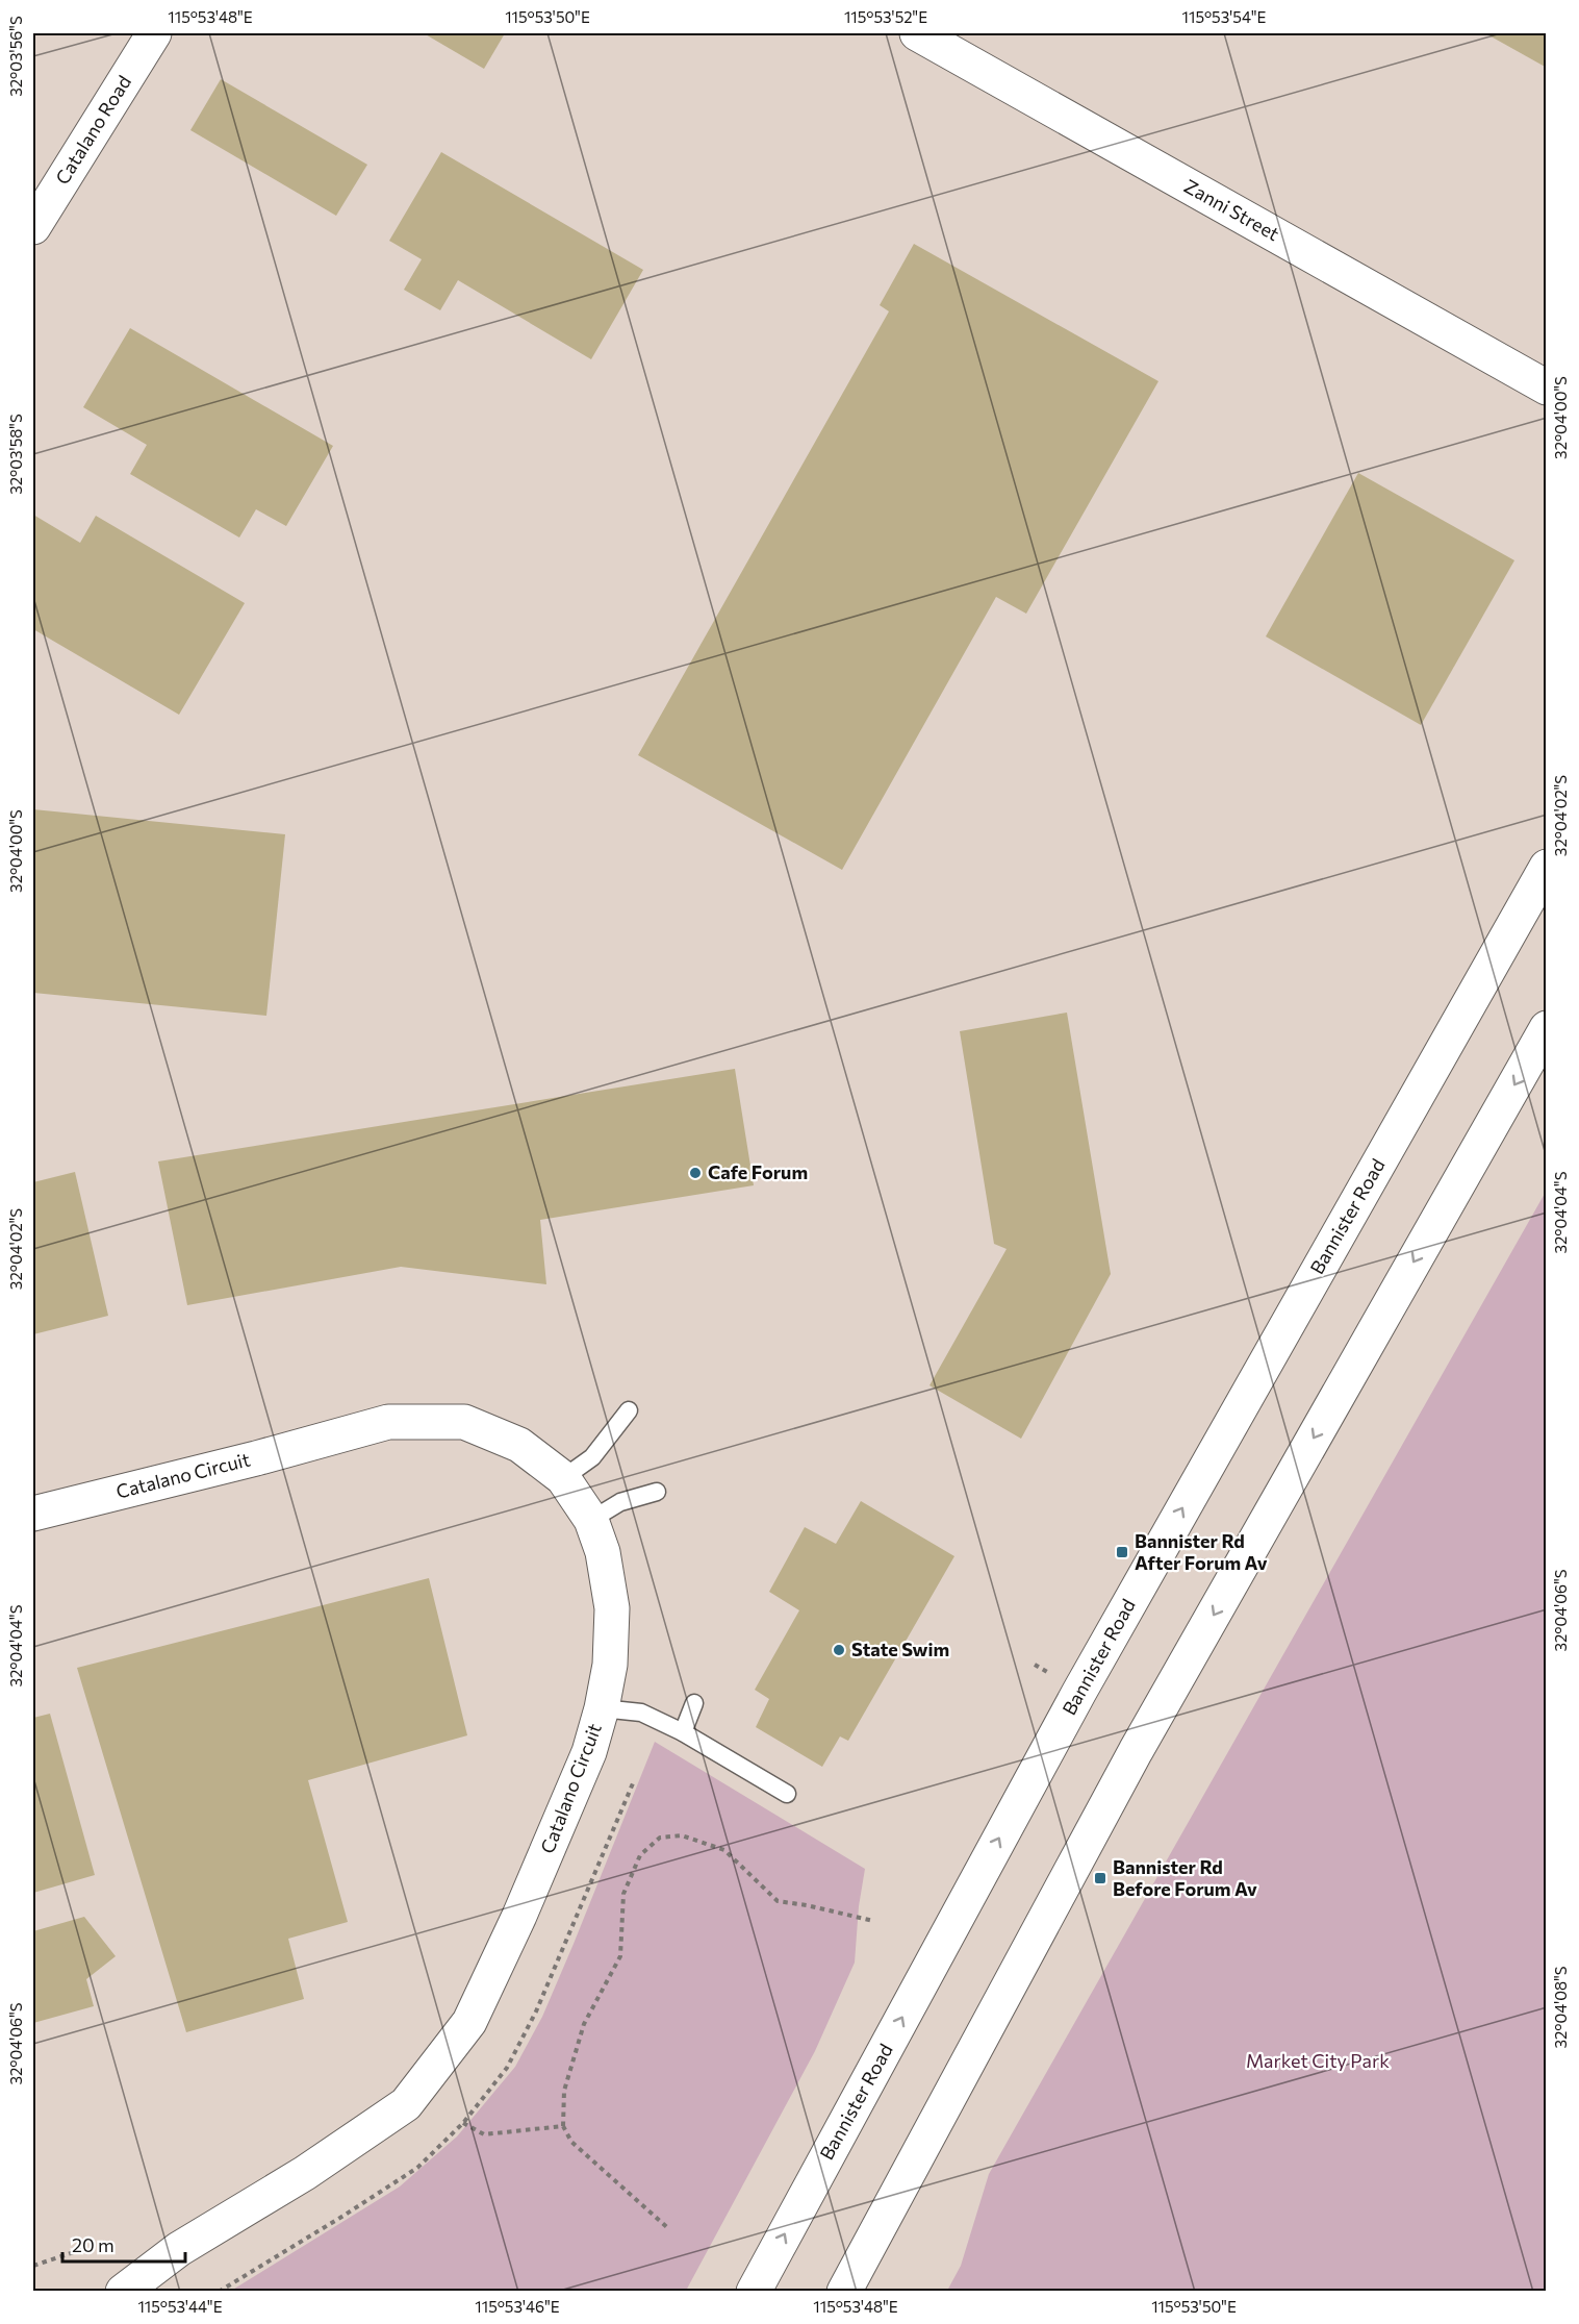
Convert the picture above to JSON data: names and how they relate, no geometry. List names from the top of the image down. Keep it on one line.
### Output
{"streets":{"main road":["Catalano Road","Zanni Street","Bannister Road","Catalano Circuit"]},"parks":["Market City Park"],"places":{"other":["Cafe Forum","State Swim"],"transit":["Bannister Rd After Forum Av","Bannister Rd Before Forum Av"]},"scale_bar":"20 m","coordinates":["115°53'48\"E","115°53'50\"E","115°53'52\"E","115°53'54\"E","32°03'56\"S","32°04'00\"S","32°03'58\"S","32°04'02\"S","32°04'04\"S","32°04'06\"S","32°04'08\"S","115°53'44\"E","115°53'46\"E"]}
